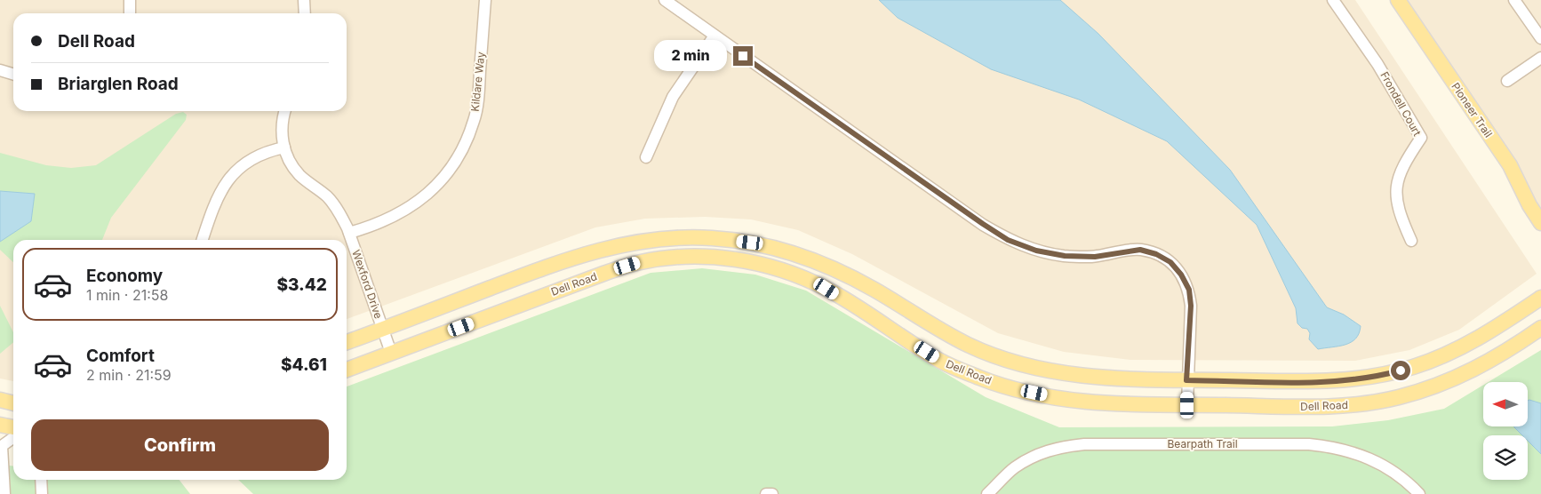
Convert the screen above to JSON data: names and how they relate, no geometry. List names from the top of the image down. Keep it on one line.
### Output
{"streets":{"main road":["Pioneer Trail","Dell Road"],"street":["Kildare Way","Frondell Court","Wexford Drive","Bearpath Trail"]},"crossings":[["Kildare Way","Wexford Drive"],["Wexford Drive","Dell Road"]],"north":"left","page":{"banner":["Dell Road","Briarglen Road"],"bubble":"2 min","list":[{"name":"Economy","note":"1 min · 21:58","value":"$3.42"},{"name":"Comfort","note":"2 min · 21:59","value":"$4.61"}],"buttons":"Confirm"}}
